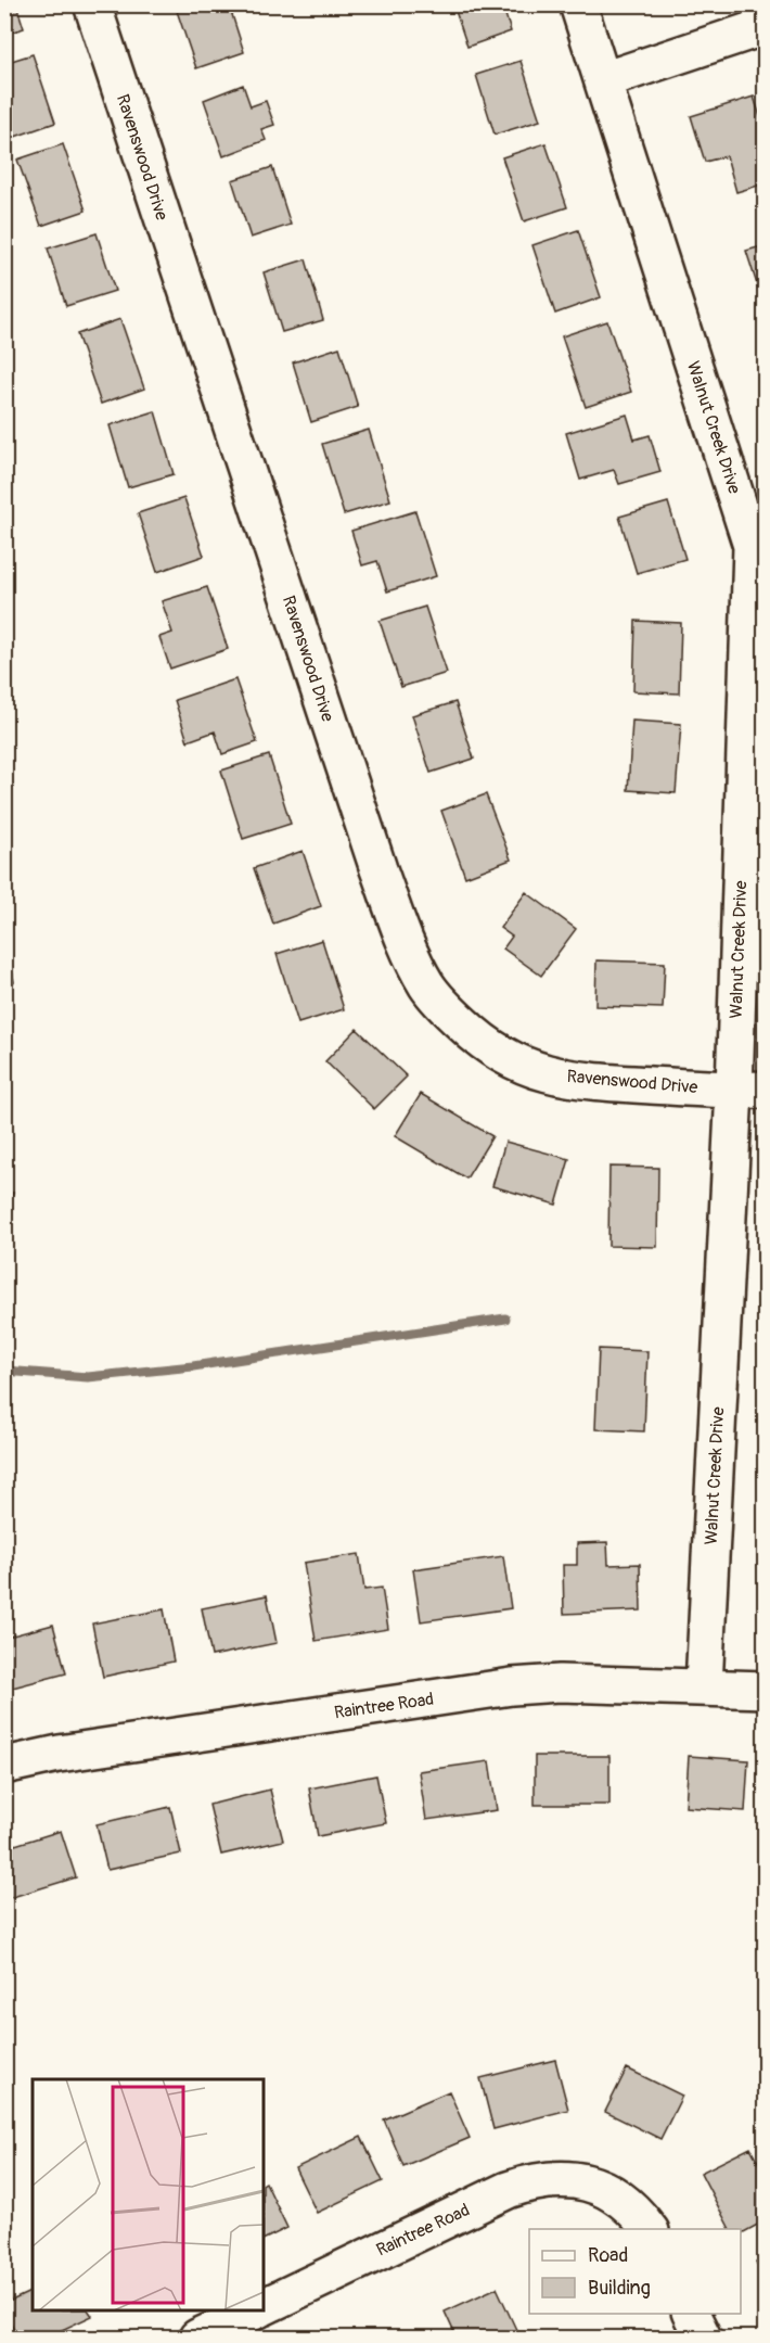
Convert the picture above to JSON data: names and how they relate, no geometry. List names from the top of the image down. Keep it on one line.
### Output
{"streets":{"street":["Ravenswood Drive","Walnut Creek Drive","Raintree Road"]},"crossings":[["Ravenswood Drive","Walnut Creek Drive"],["Walnut Creek Drive","Raintree Road"]],"legend":["Road","Building"]}
